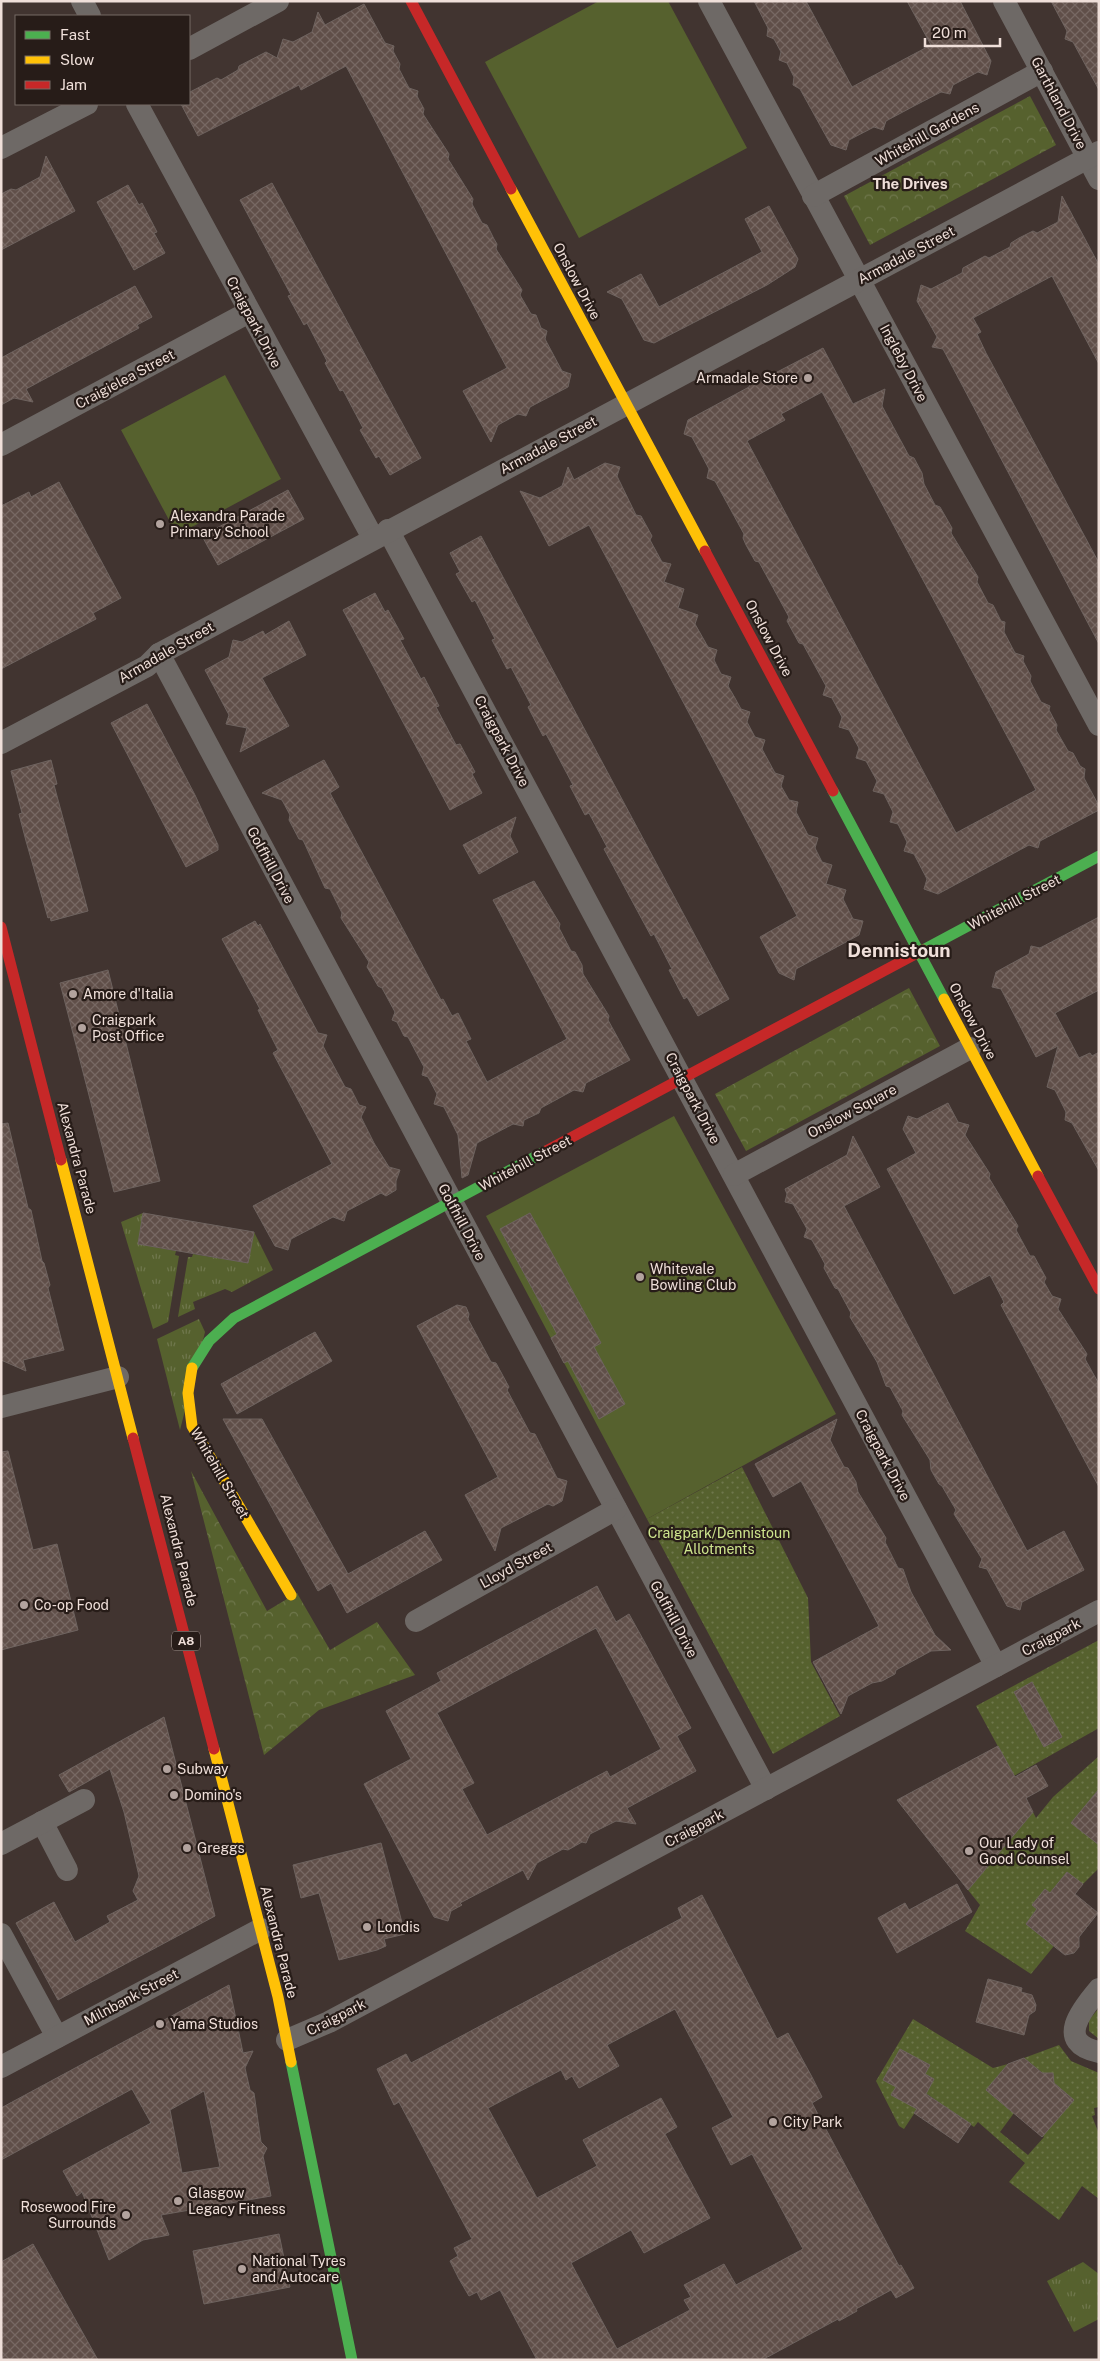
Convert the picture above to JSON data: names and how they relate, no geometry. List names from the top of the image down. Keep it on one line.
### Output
{"streets":{"street":["Garthland Drive","Whitehill Gardens","Armadale Street","Onslow Drive","Craigpark Drive","Ingleby Drive","Craigielea Street","Golfhill Drive","Whitehill Street","Onslow Square","Alexandra Parade","Lloyd Street","Craigpark","A8","Milnbank Street"]},"crossings":[["Garthland Drive","Whitehill Gardens"],["Garthland Drive","Armadale Street"],["Whitehill Gardens","Ingleby Drive"],["Armadale Street","Onslow Drive"],["Armadale Street","Craigpark Drive"],["Armadale Street","Ingleby Drive"],["Armadale Street","Golfhill Drive"],["Onslow Drive","Whitehill Street"],["Onslow Drive","Onslow Square"],["Craigpark Drive","Craigielea Street"],["Craigpark Drive","Whitehill Street"],["Craigpark Drive","Onslow Square"],["Craigpark Drive","Craigpark"],["Golfhill Drive","Whitehill Street"],["Golfhill Drive","Lloyd Street"],["Golfhill Drive","Craigpark"],["Alexandra Parade","Craigpark"],["Alexandra Parade","Milnbank Street"]],"districts":["The Drives","Dennistoun"],"parks":["Craigpark/Dennistoun Allotments"],"places":["Armadale Store","Alexandra Parade Primary School","Amore d'Italia","Craigpark Post Office","Whitevale Bowling Club","Co-op Food","Subway","Domino's","Greggs","Our Lady of Good Counsel","Londis","Yama Studios","City Park","Glasgow Legacy Fitness","Rosewood Fire Surrounds","National Tyres and Autocare"],"legend":["Fast","Slow","Jam"],"scale_bar":"20 m"}
